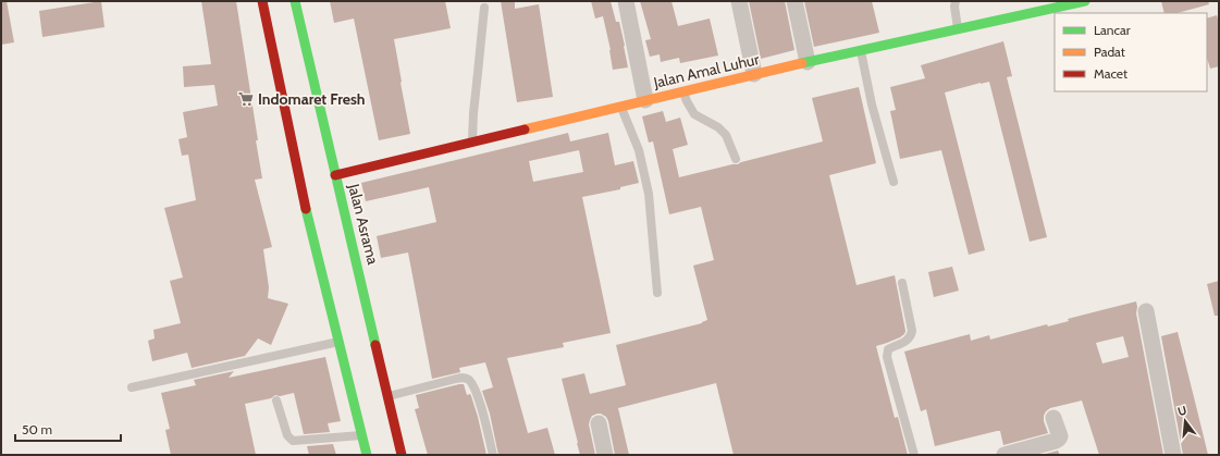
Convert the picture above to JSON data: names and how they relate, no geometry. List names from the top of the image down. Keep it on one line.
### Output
{"streets":{"main road":["Jalan Amal Luhur","Jalan Asrama"]},"crossings":[["Jalan Amal Luhur","Jalan Asrama"]],"places":{"supermarket":["Indomaret Fresh"]},"legend":["Lancar","Padat","Macet"],"scale_bar":"50 m","north":"top"}
